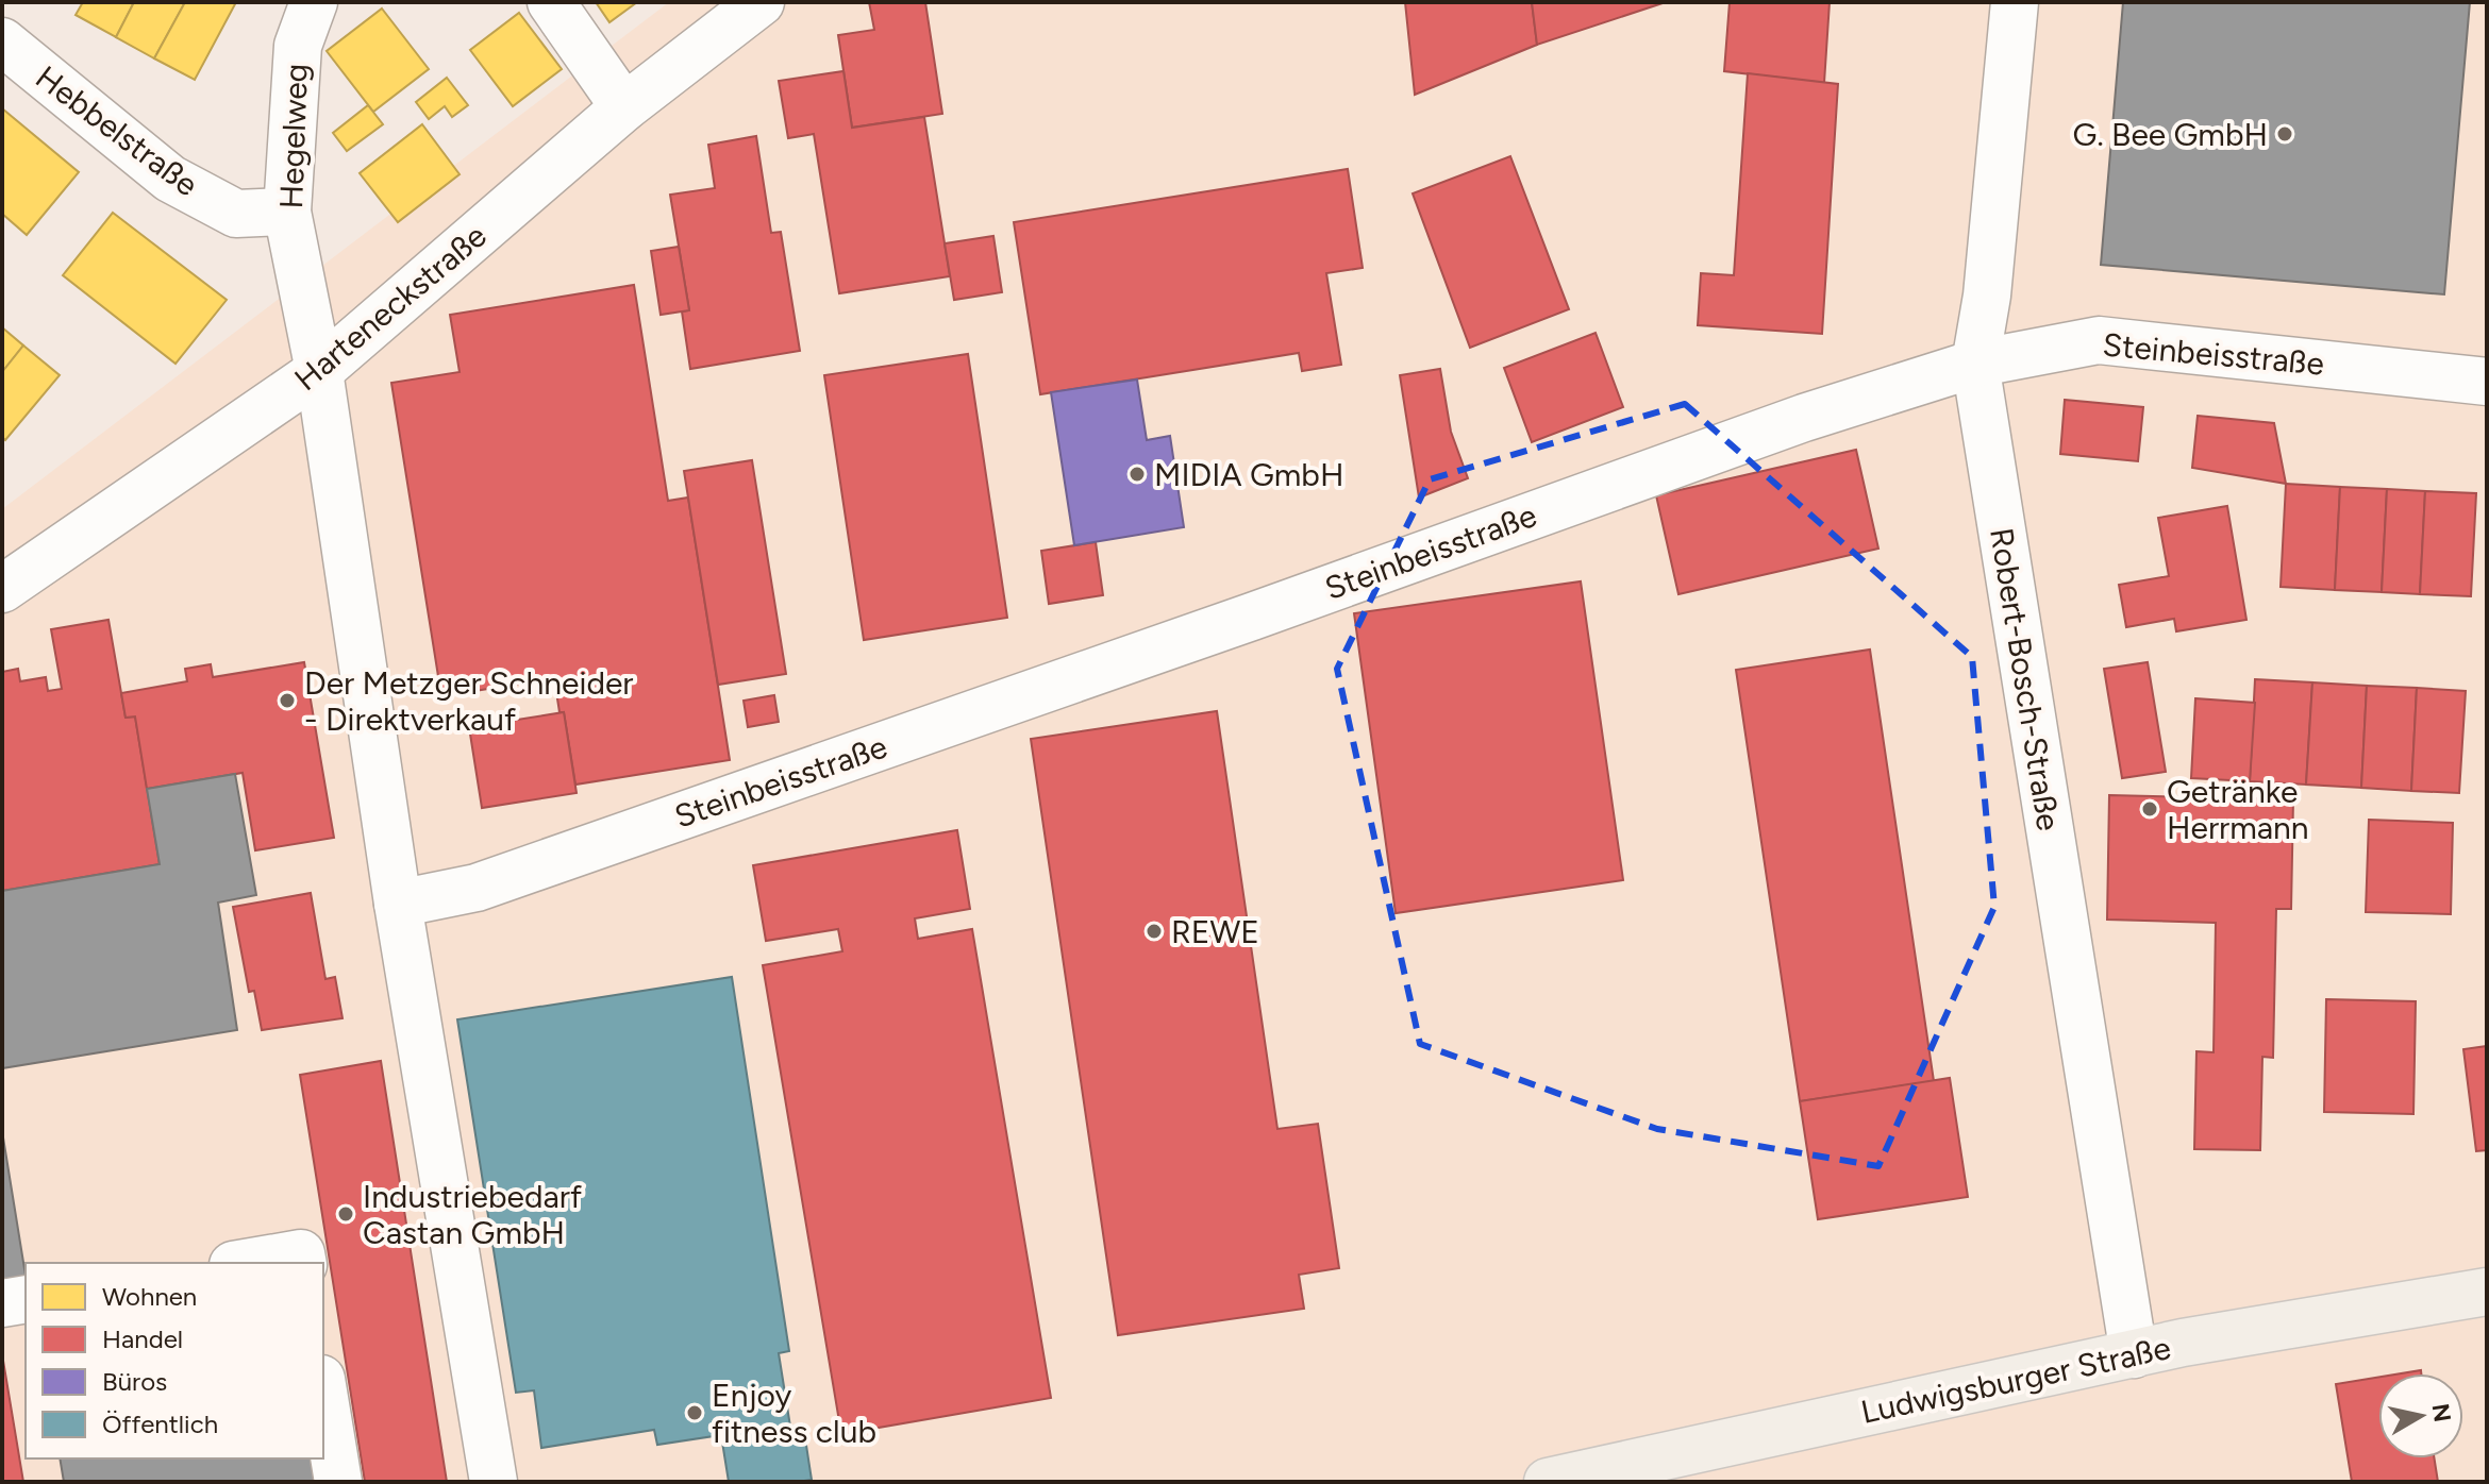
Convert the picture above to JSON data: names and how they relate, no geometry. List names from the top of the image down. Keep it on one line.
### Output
{"streets":{"main road":["Ludwigsburger Straße"],"street":["Hebbelstraße","Hegelweg","Harteneckstraße","Steinbeisstraße","Robert-Bosch-Straße"]},"crossings":[["Hebbelstraße","Hegelweg"],["Hegelweg","Harteneckstraße"],["Steinbeisstraße","Robert-Bosch-Straße"],["Robert-Bosch-Straße","Ludwigsburger Straße"]],"places":["G. Bee GmbH","MIDIA GmbH","Der Metzger Schneider - Direktverkauf","Getränke Herrmann","REWE","Industriebedarf Castan GmbH","Enjoy fitness club"],"legend":["Wohnen","Handel","Büros","Öffentlich"],"north":"right"}
